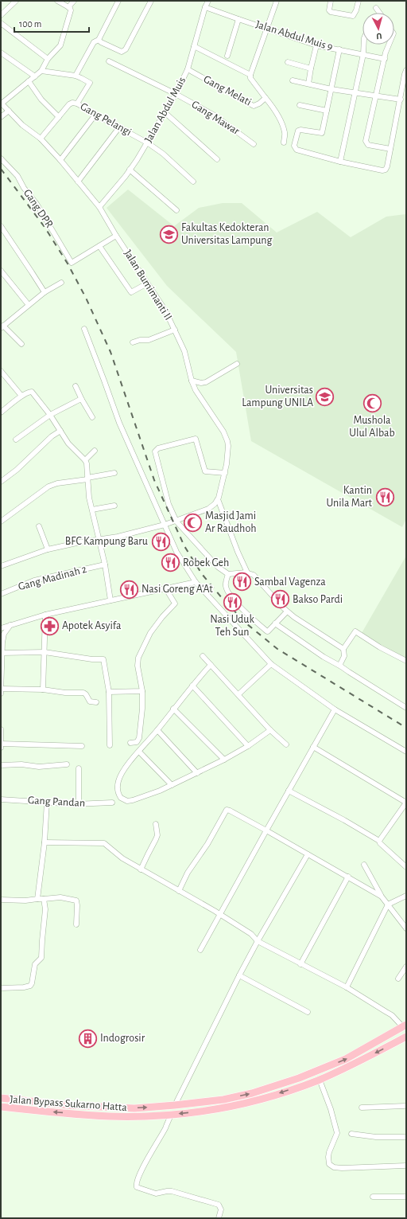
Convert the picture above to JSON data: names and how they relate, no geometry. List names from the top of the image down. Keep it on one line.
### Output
{"streets":{"highway":["Jalan Bypass Sukarno Hatta"],"street":["Jalan Abdul Muis 9","Gang Melati","Jalan Abdul Muis","Gang Mawar","Gang Pelangi","Gang DPR","Jalan Bumimanti II","Gang Madinah 2","Gang Pandan"]},"crossings":[["Jalan Abdul Muis 9","Jalan Abdul Muis"],["Gang Melati","Jalan Abdul Muis"],["Jalan Abdul Muis","Gang Mawar"],["Jalan Abdul Muis","Gang Pelangi"],["Jalan Abdul Muis","Jalan Bumimanti II"],["Gang Pelangi","Jalan Bumimanti II"]],"places":{"school or university":["Fakultas Kedokteran Universitas Lampung","Universitas Lampung UNILA"],"mosque":["Mushola Ulul Albab","Masjid Jami Ar Raudhoh"],"restaurant":["Kantin Unila Mart","BFC Kampung Baru","Robek Geh","Sambal Vagenza","Nasi Goreng A'At","Bakso Pardi","Nasi Uduk Teh Sun"],"pharmacy":["Apotek Asyifa"],"building":["Indogrosir"]},"scale_bar":"100 m","north":"bottom"}
